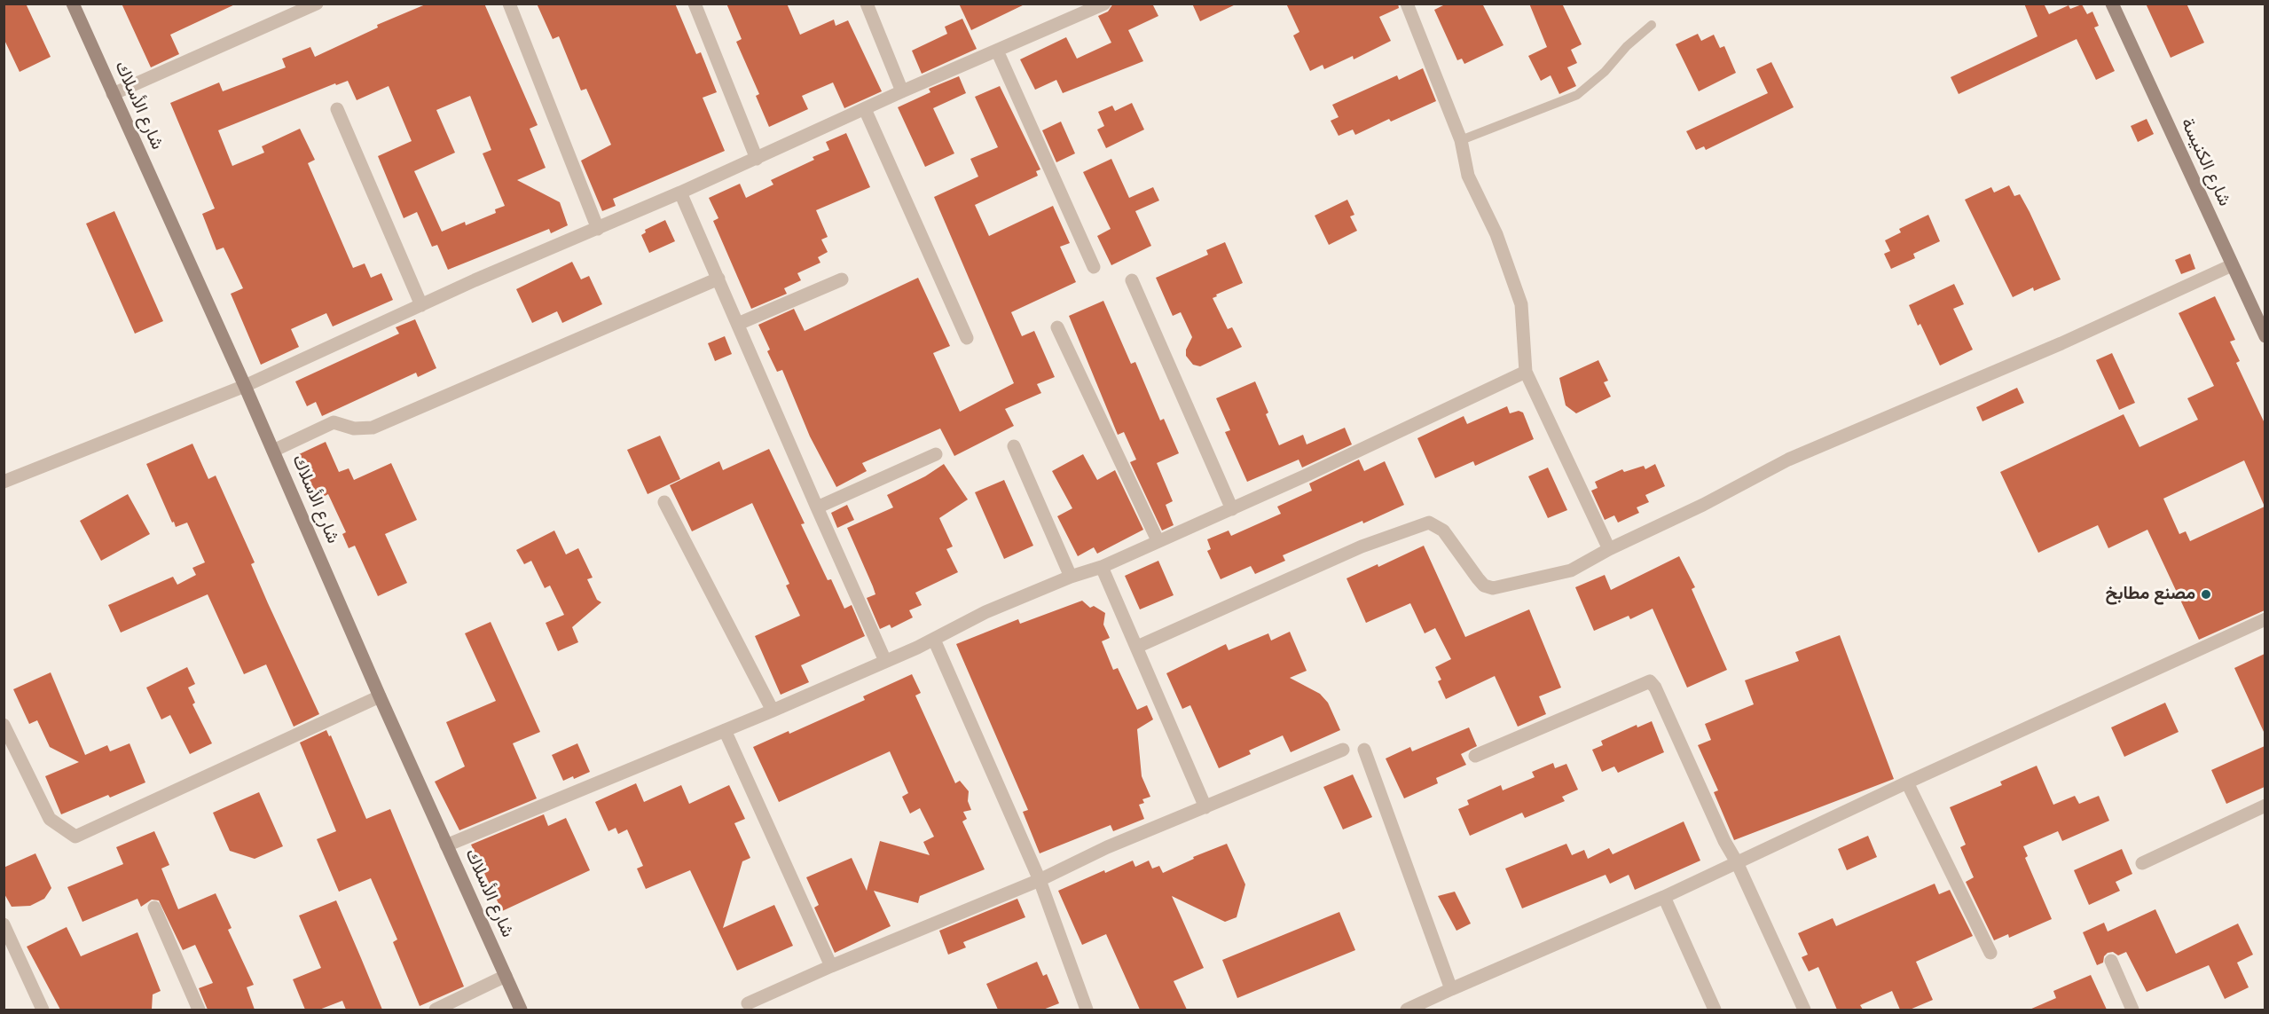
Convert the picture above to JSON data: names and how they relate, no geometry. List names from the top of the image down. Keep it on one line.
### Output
{"streets":{"street":["شارع الأسلاك","شارع الكنيسة"]},"places":["مصنع مطابخ"]}
